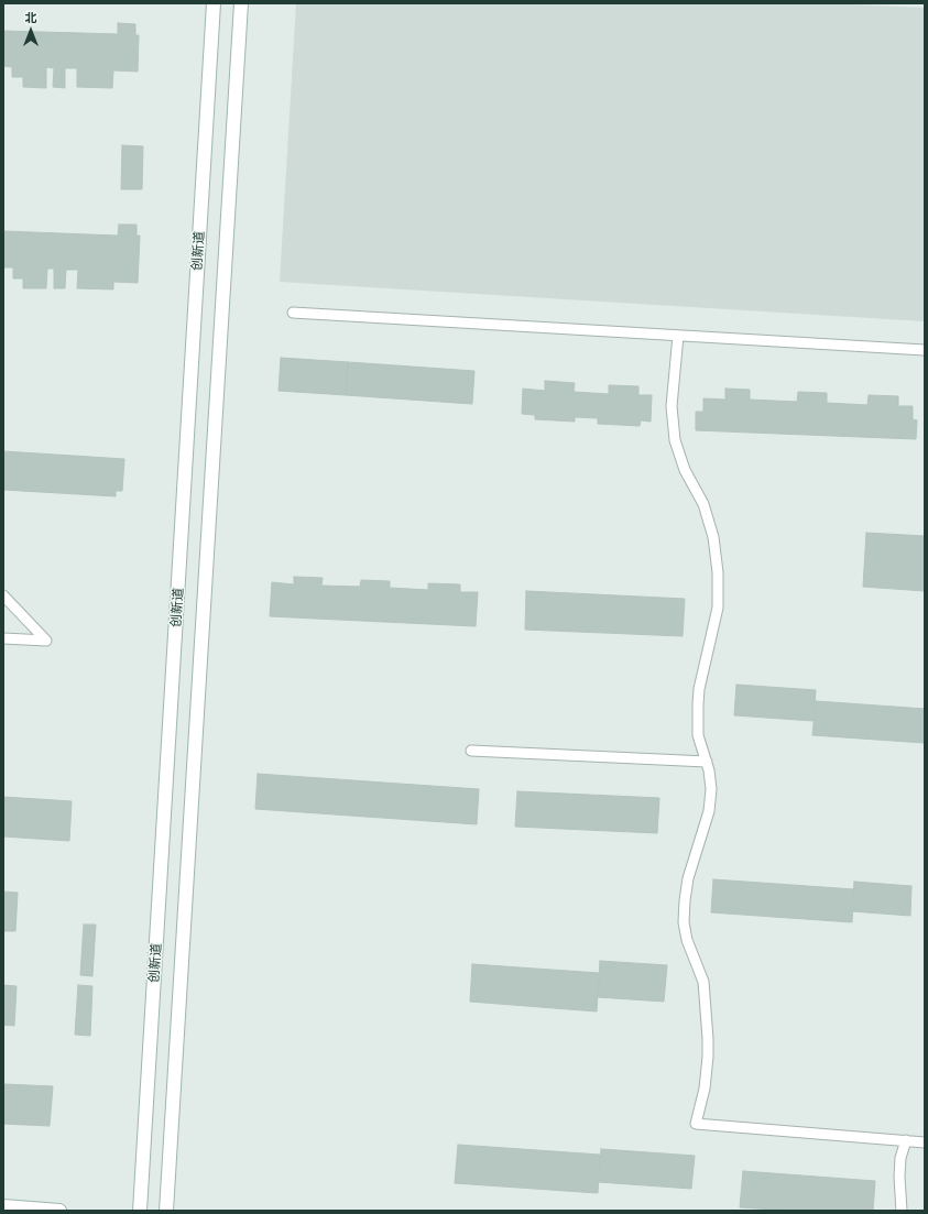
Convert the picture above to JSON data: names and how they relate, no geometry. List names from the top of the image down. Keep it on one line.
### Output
{"streets":{"street":["创新道"]},"north":"top"}
